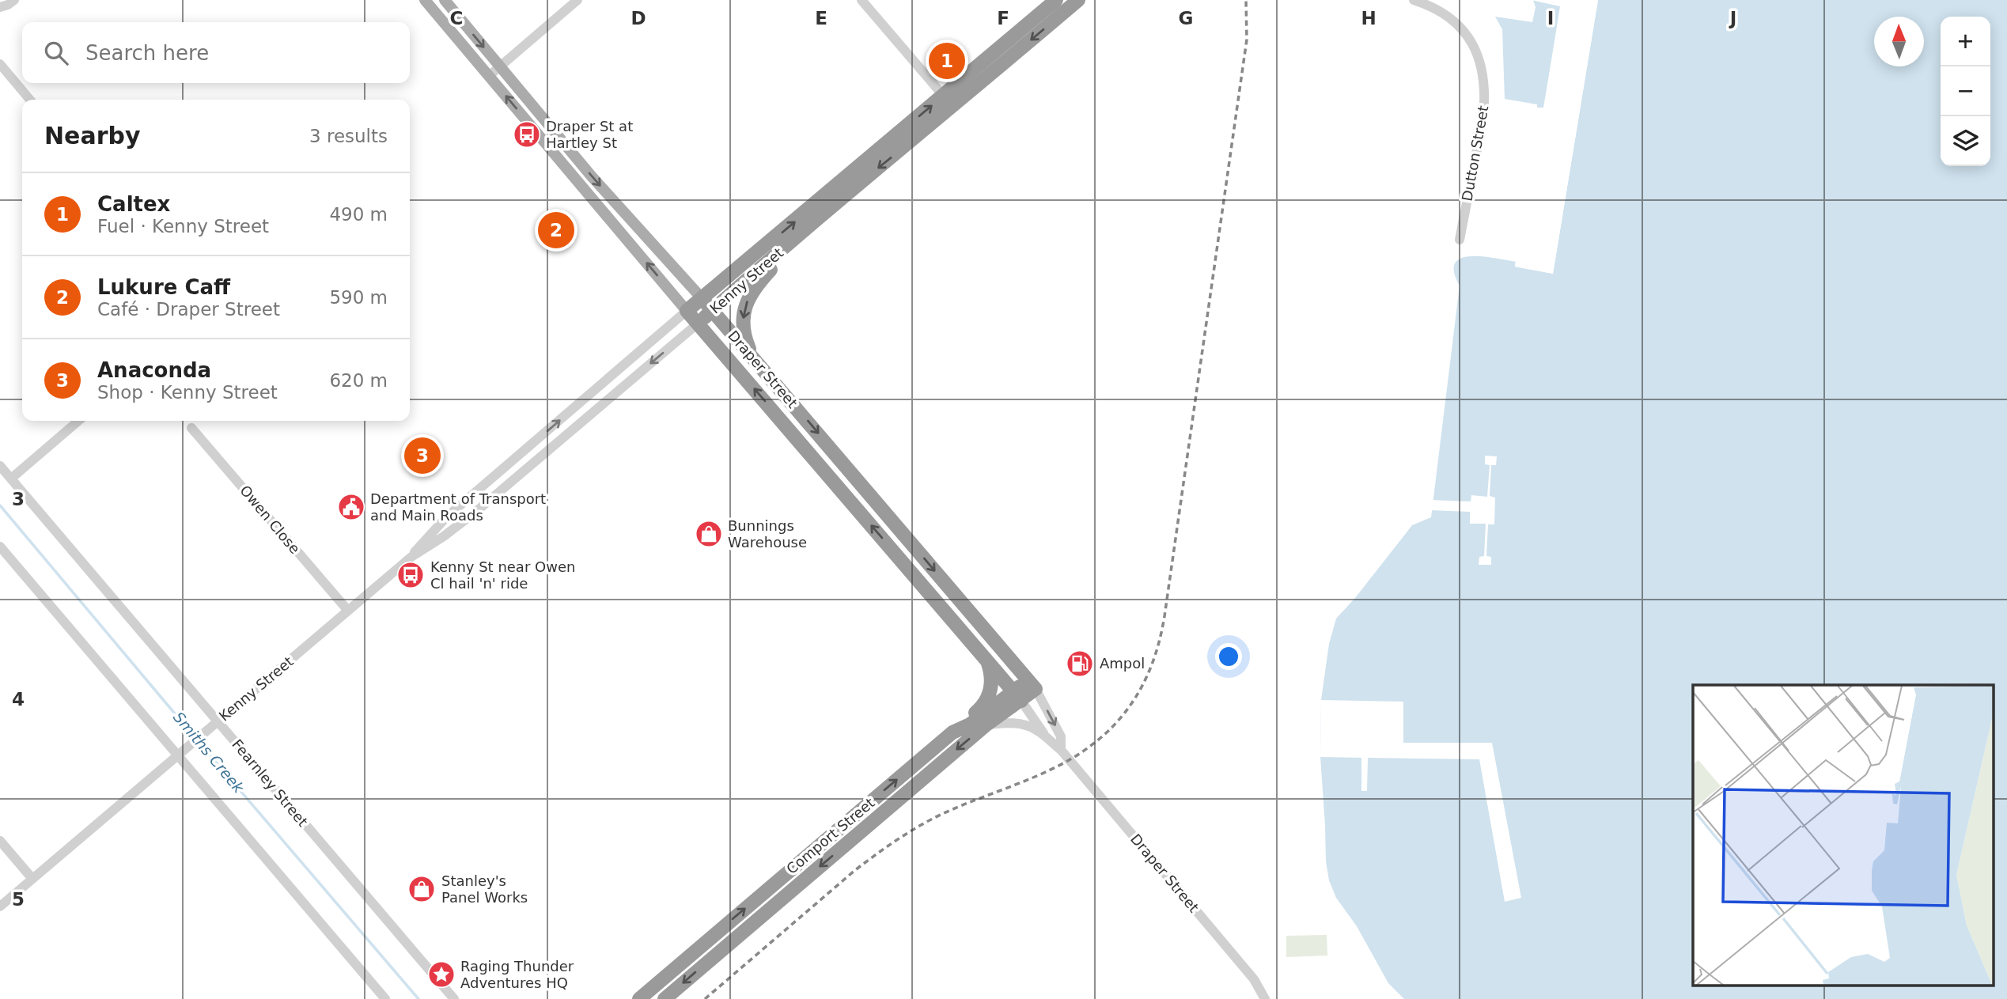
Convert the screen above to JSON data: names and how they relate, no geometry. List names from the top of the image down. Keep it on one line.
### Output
{"streets":{"highway":["Kenny Street","Draper Street","Comport Street"],"street":["Dutton Street","Owen Close","Fearnley Street"]},"crossings":[["Kenny Street","Draper Street"],["Kenny Street","Owen Close"],["Kenny Street","Fearnley Street"],["Draper Street","Comport Street"]],"water":["Smiths Creek"],"places":{"bus stop":["Draper St at Hartley St","Kenny St near Owen Cl hail 'n' ride"],"public building":["Department of Transport and Main Roads"],"shop":["Bunnings Warehouse","Stanley's Panel Works"],"fuel station":["Ampol"],"place":["Raging Thunder Adventures HQ"]},"north":"top","page":{"map_buttons":["+","−"],"search":"Search here","pins":["1","2","3"],"heading":["Nearby","3 results"],"list":[{"mark":"1","name":"Caltex","note":"Fuel · Kenny Street","value":"490 m"},{"mark":"2","name":"Lukure Caff","note":"Café · Draper Street","value":"590 m"},{"mark":"3","name":"Anaconda","note":"Shop · Kenny Street","value":"620 m"}]},"grid":{"columns":["C","D","E","F","G","H","I","J"],"rows":["3","4","5"]}}
